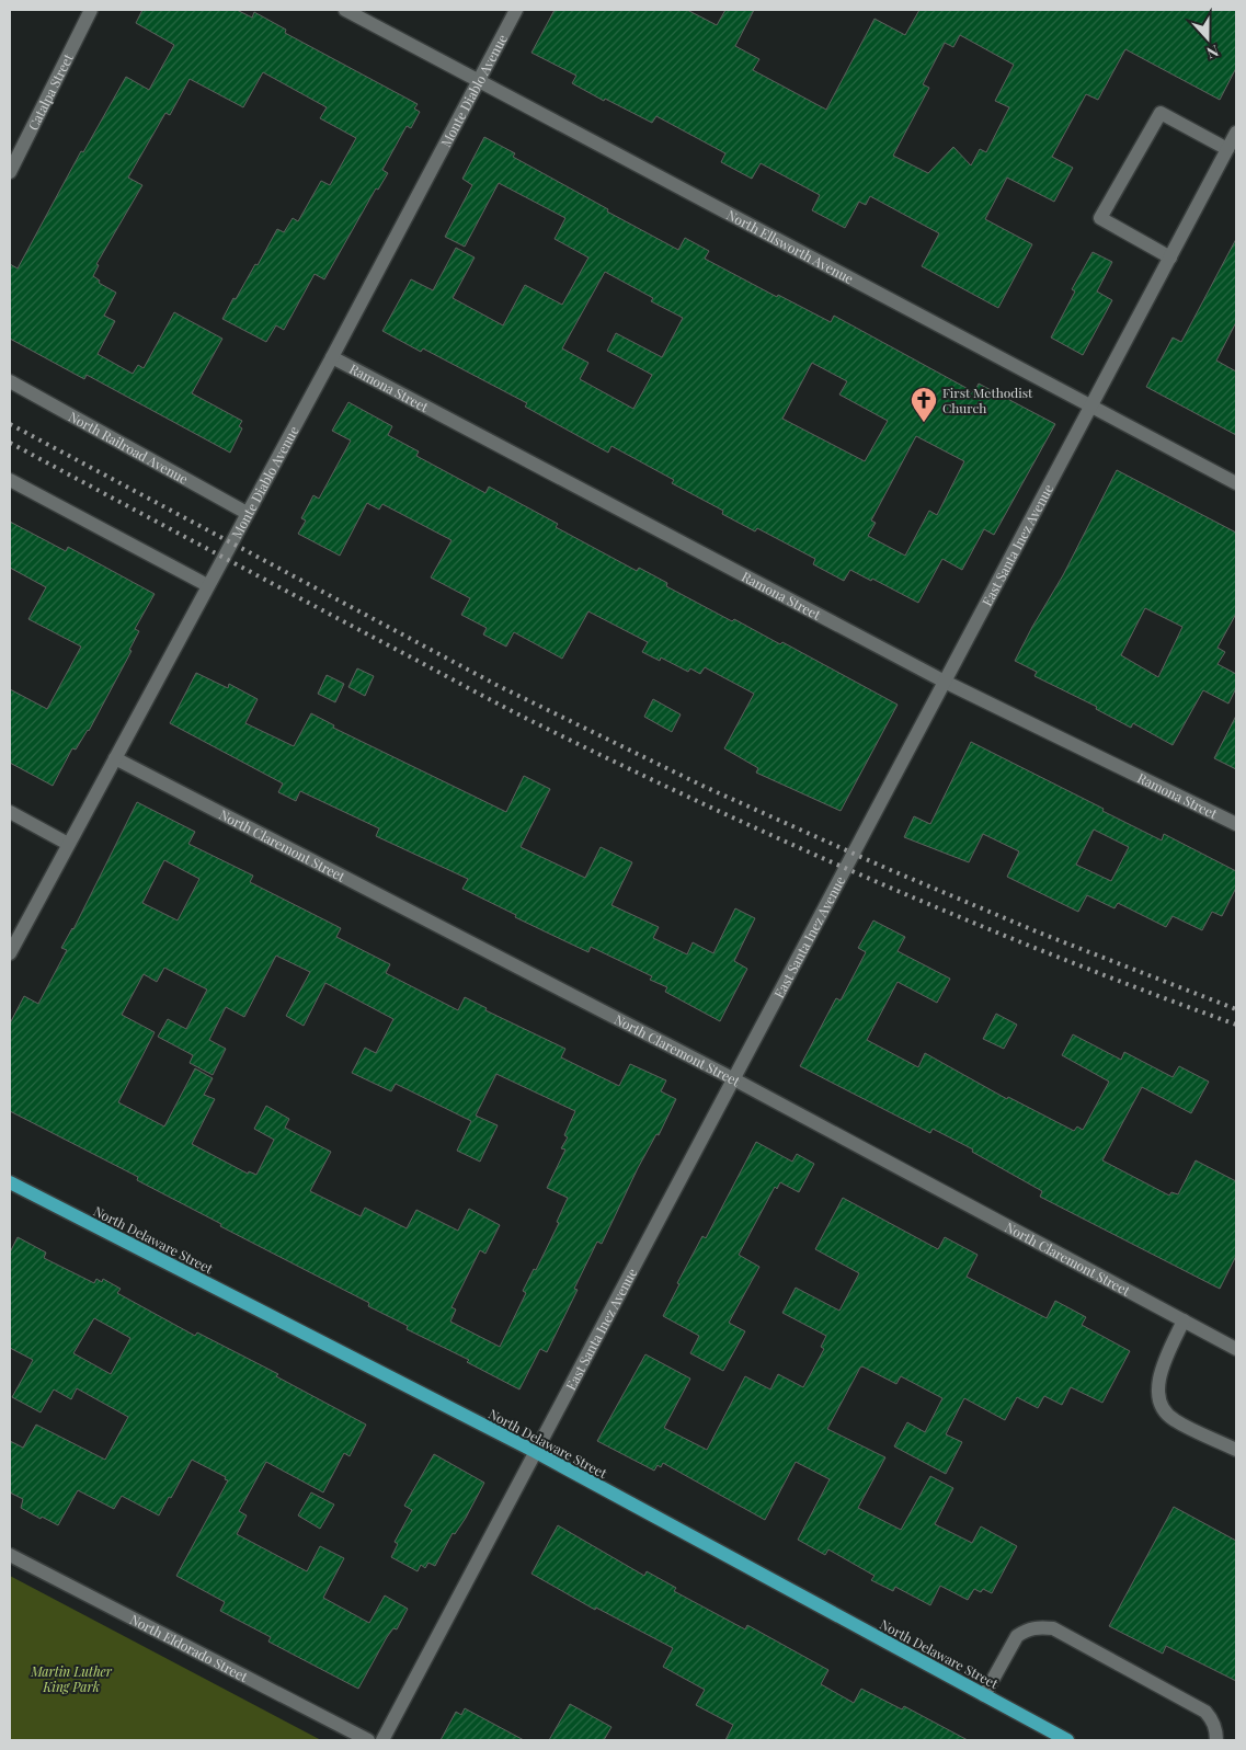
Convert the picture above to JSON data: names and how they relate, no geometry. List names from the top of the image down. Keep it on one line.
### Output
{"streets":{"main road":["North Delaware Street"],"street":["Catalpa Street","Monte Diablo Avenue","North Ellsworth Avenue","Ramona Street","North Railroad Avenue","East Santa Inez Avenue","North Claremont Street","North Eldorado Street"]},"crossings":[["Monte Diablo Avenue","North Ellsworth Avenue"],["Monte Diablo Avenue","Ramona Street"],["Monte Diablo Avenue","North Railroad Avenue"],["Monte Diablo Avenue","North Claremont Street"],["North Ellsworth Avenue","East Santa Inez Avenue"],["Ramona Street","East Santa Inez Avenue"],["East Santa Inez Avenue","North Claremont Street"],["East Santa Inez Avenue","North Delaware Street"]],"parks":["Martin Luther King Park"],"places":{"church":["First Methodist Church"]},"north":"bottom"}
